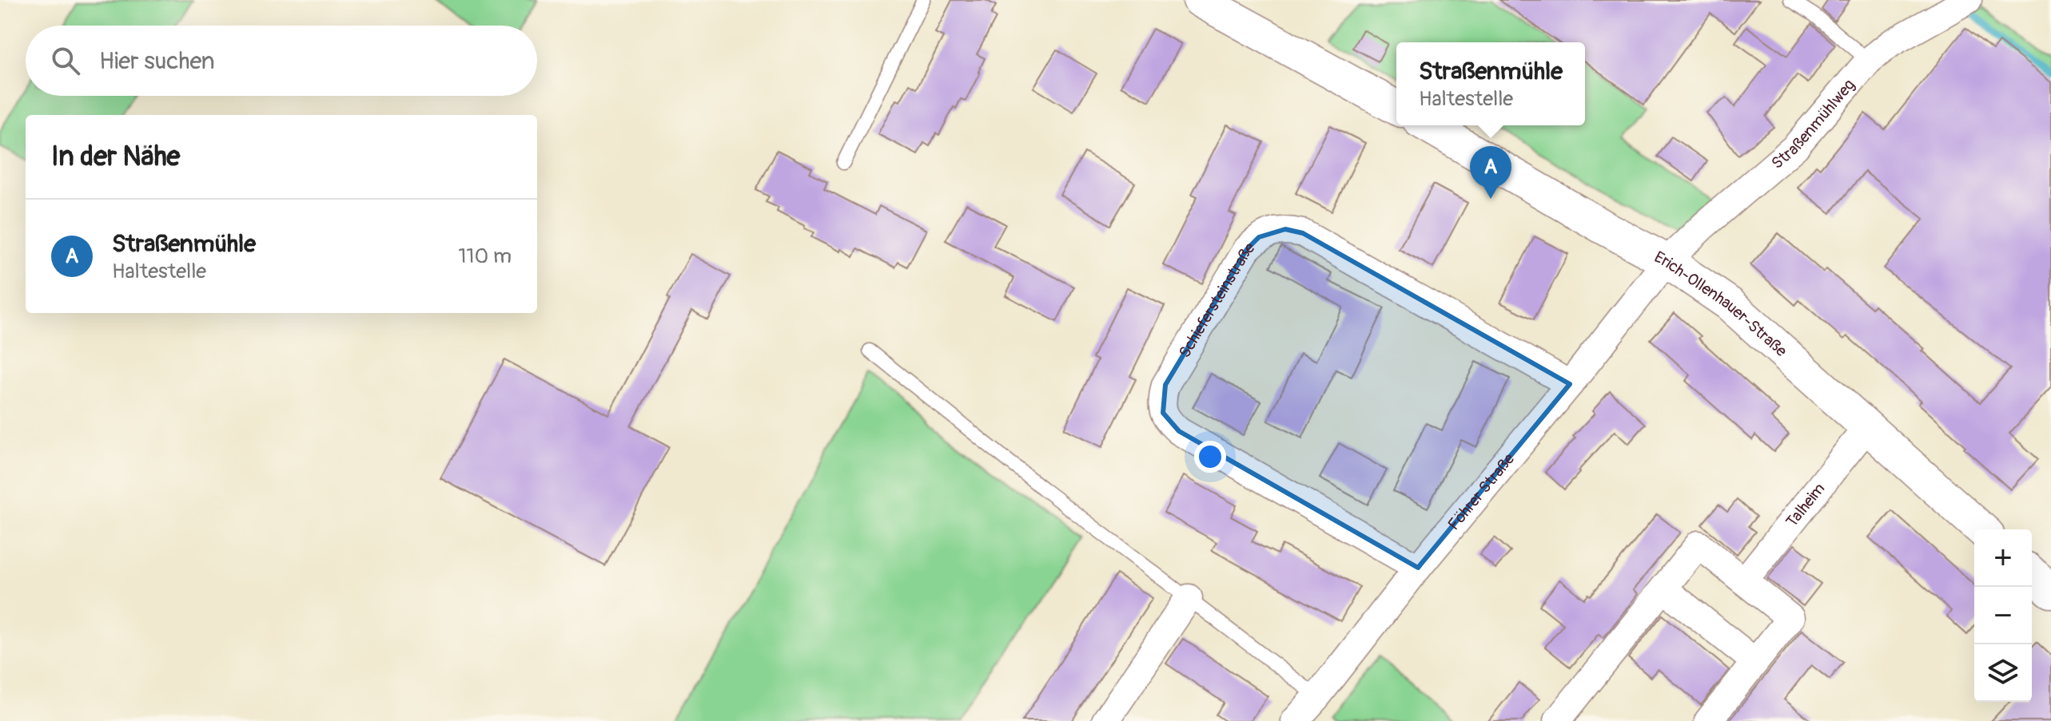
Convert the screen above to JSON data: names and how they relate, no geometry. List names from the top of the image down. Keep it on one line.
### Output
{"streets":{"street":["Straßenmühlweg","Schiefersteinstraße","Erich-Ollenhauer-Straße","Föhrer Straße","Talheim"]},"crossings":[["Straßenmühlweg","Erich-Ollenhauer-Straße"],["Straßenmühlweg","Föhrer Straße"],["Schiefersteinstraße","Föhrer Straße"],["Erich-Ollenhauer-Straße","Föhrer Straße"],["Erich-Ollenhauer-Straße","Talheim"]],"page":{"search":"Hier suchen","popup":["Straßenmühle","Haltestelle"],"heading":"In der Nähe","pins":"A","list":[{"mark":"A","name":"Straßenmühle","note":"Haltestelle","value":"110 m"}],"map_buttons":["+","−"]}}
